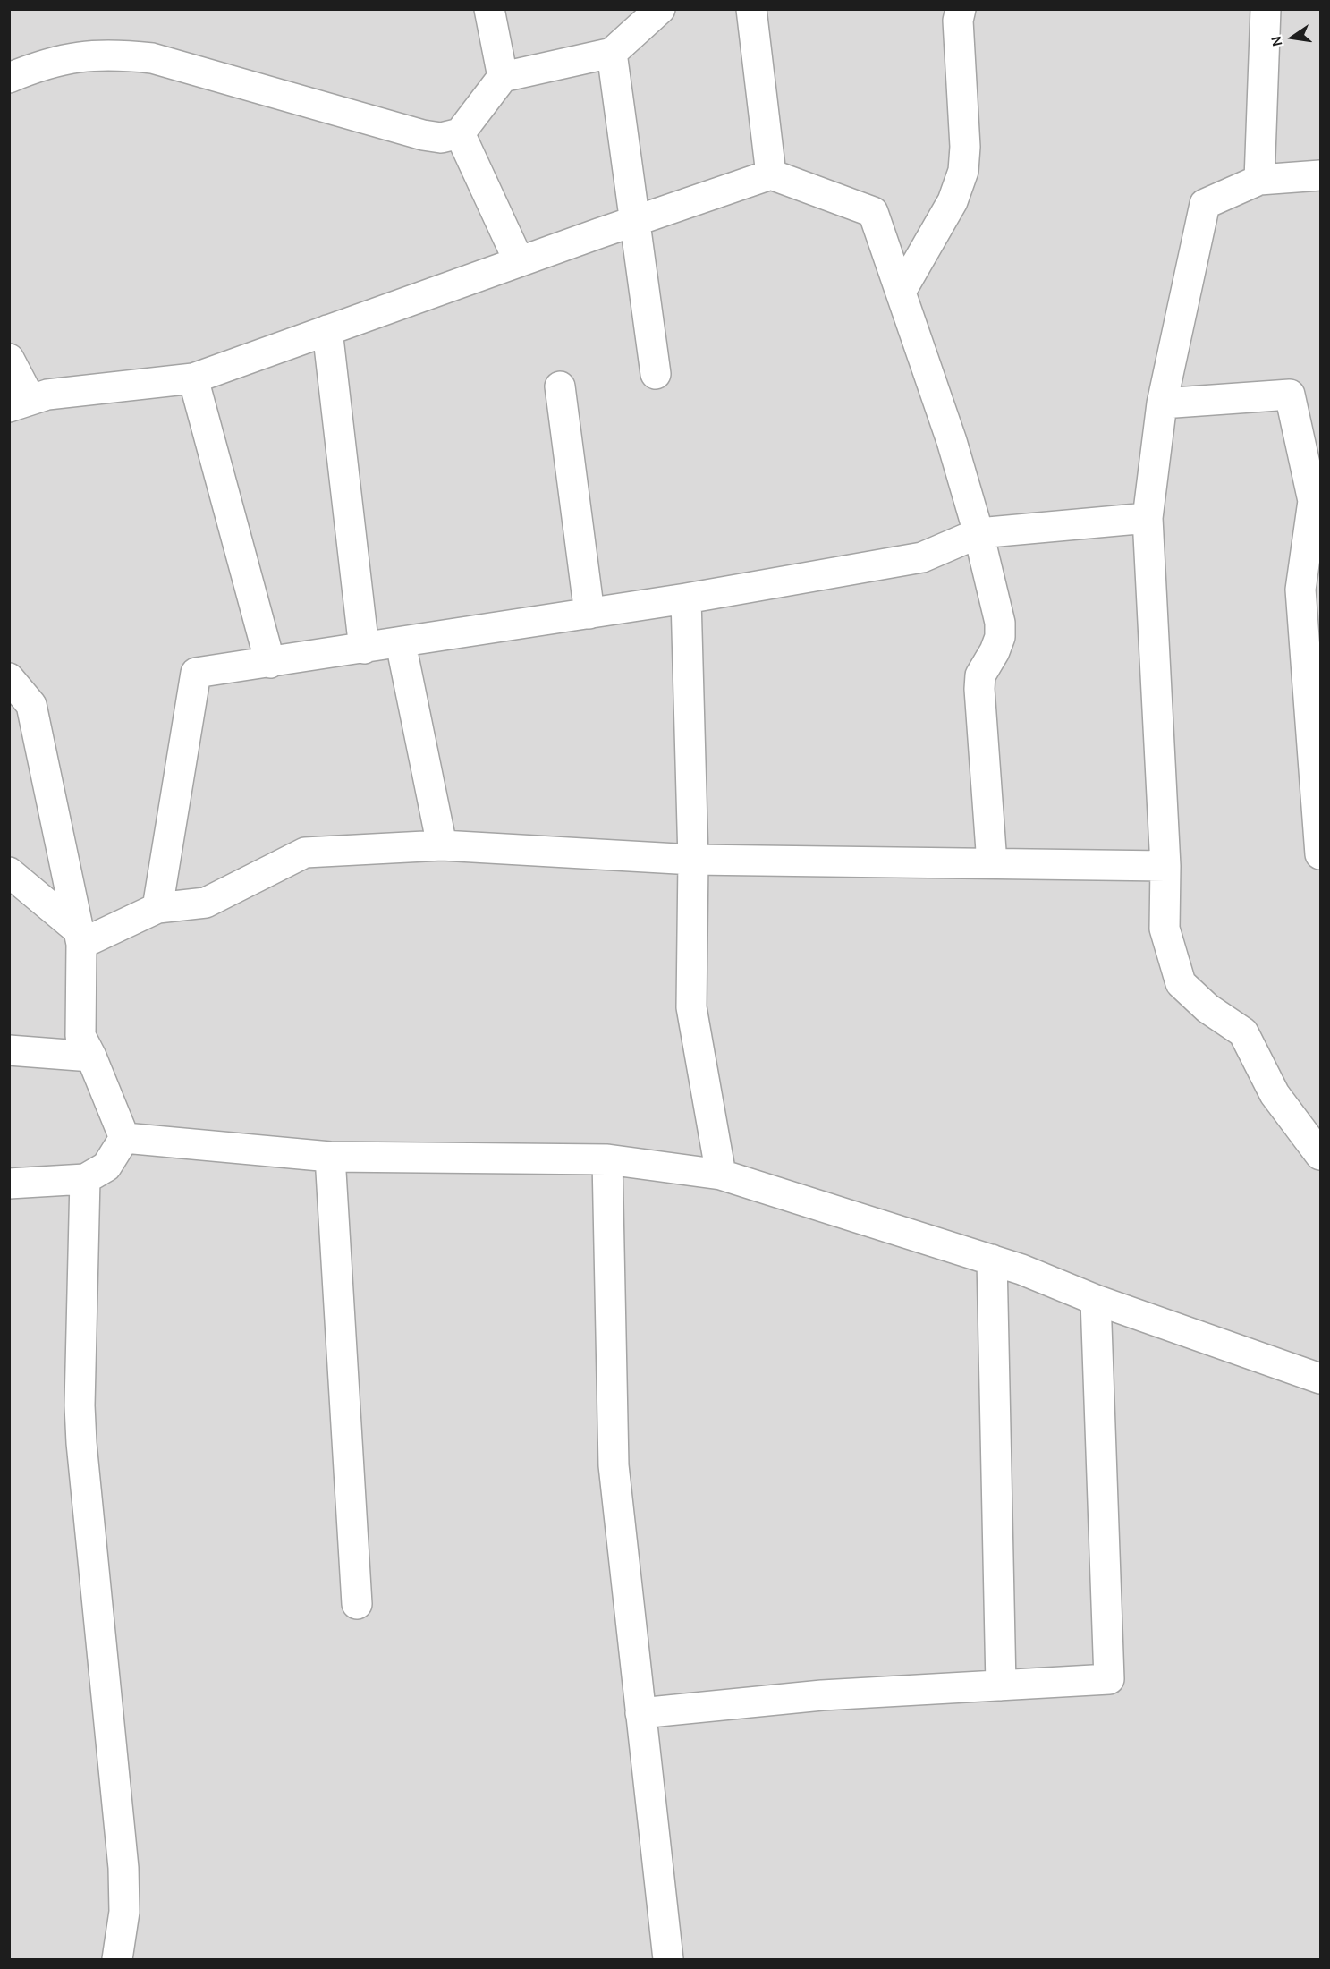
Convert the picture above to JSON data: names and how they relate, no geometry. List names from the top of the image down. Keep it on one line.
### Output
{"north":"left"}
